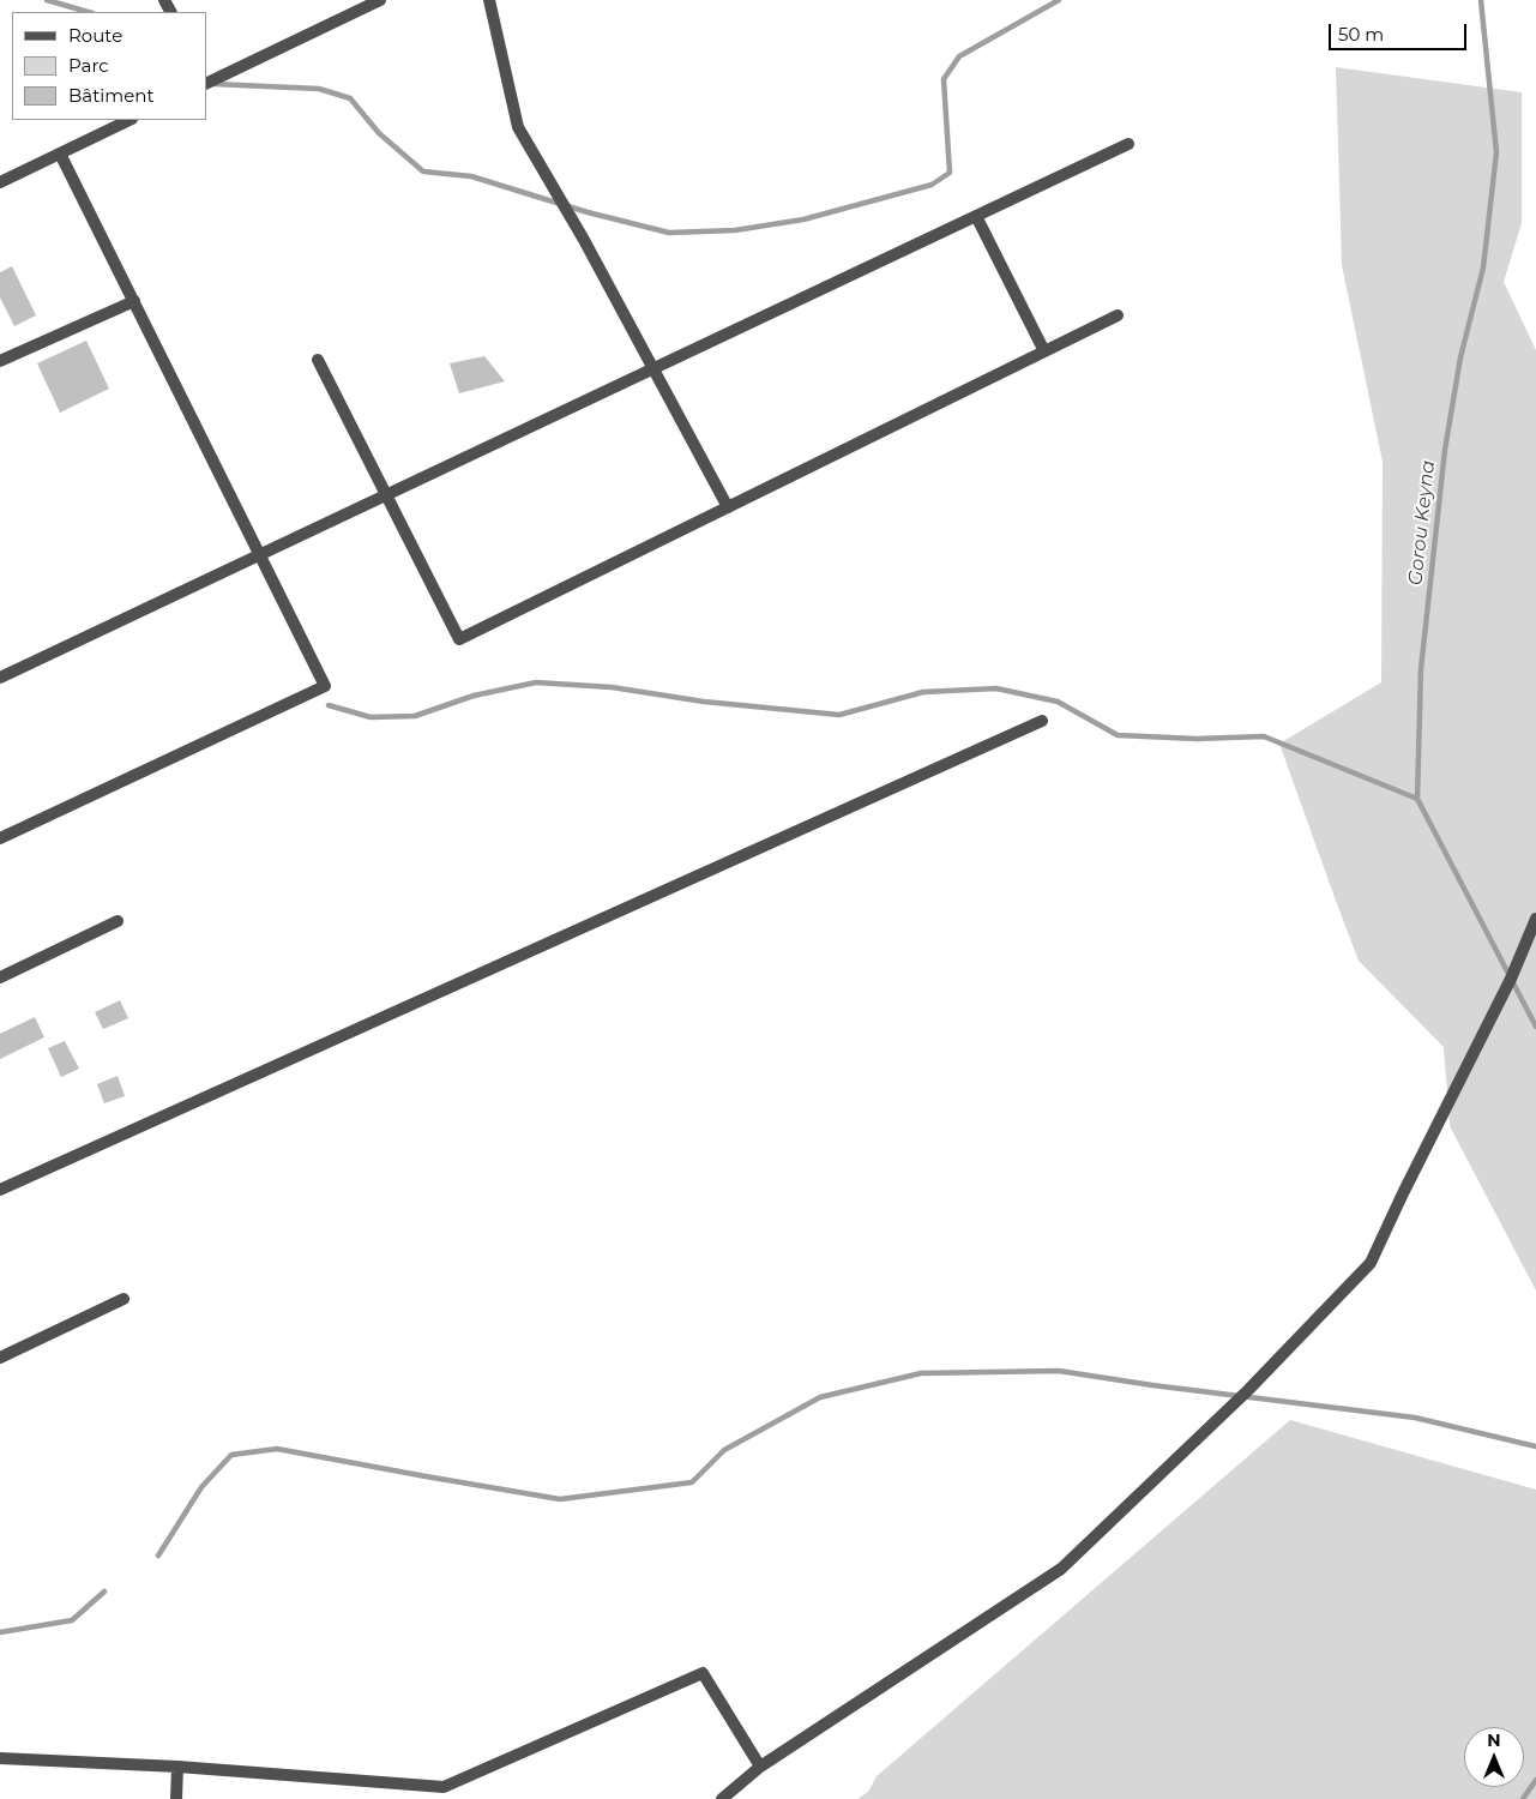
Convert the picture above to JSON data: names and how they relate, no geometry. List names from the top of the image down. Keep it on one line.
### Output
{"water":["Gorou Keyna"],"legend":["Route","Parc","Bâtiment"],"scale_bar":"50 m","north":"top"}
